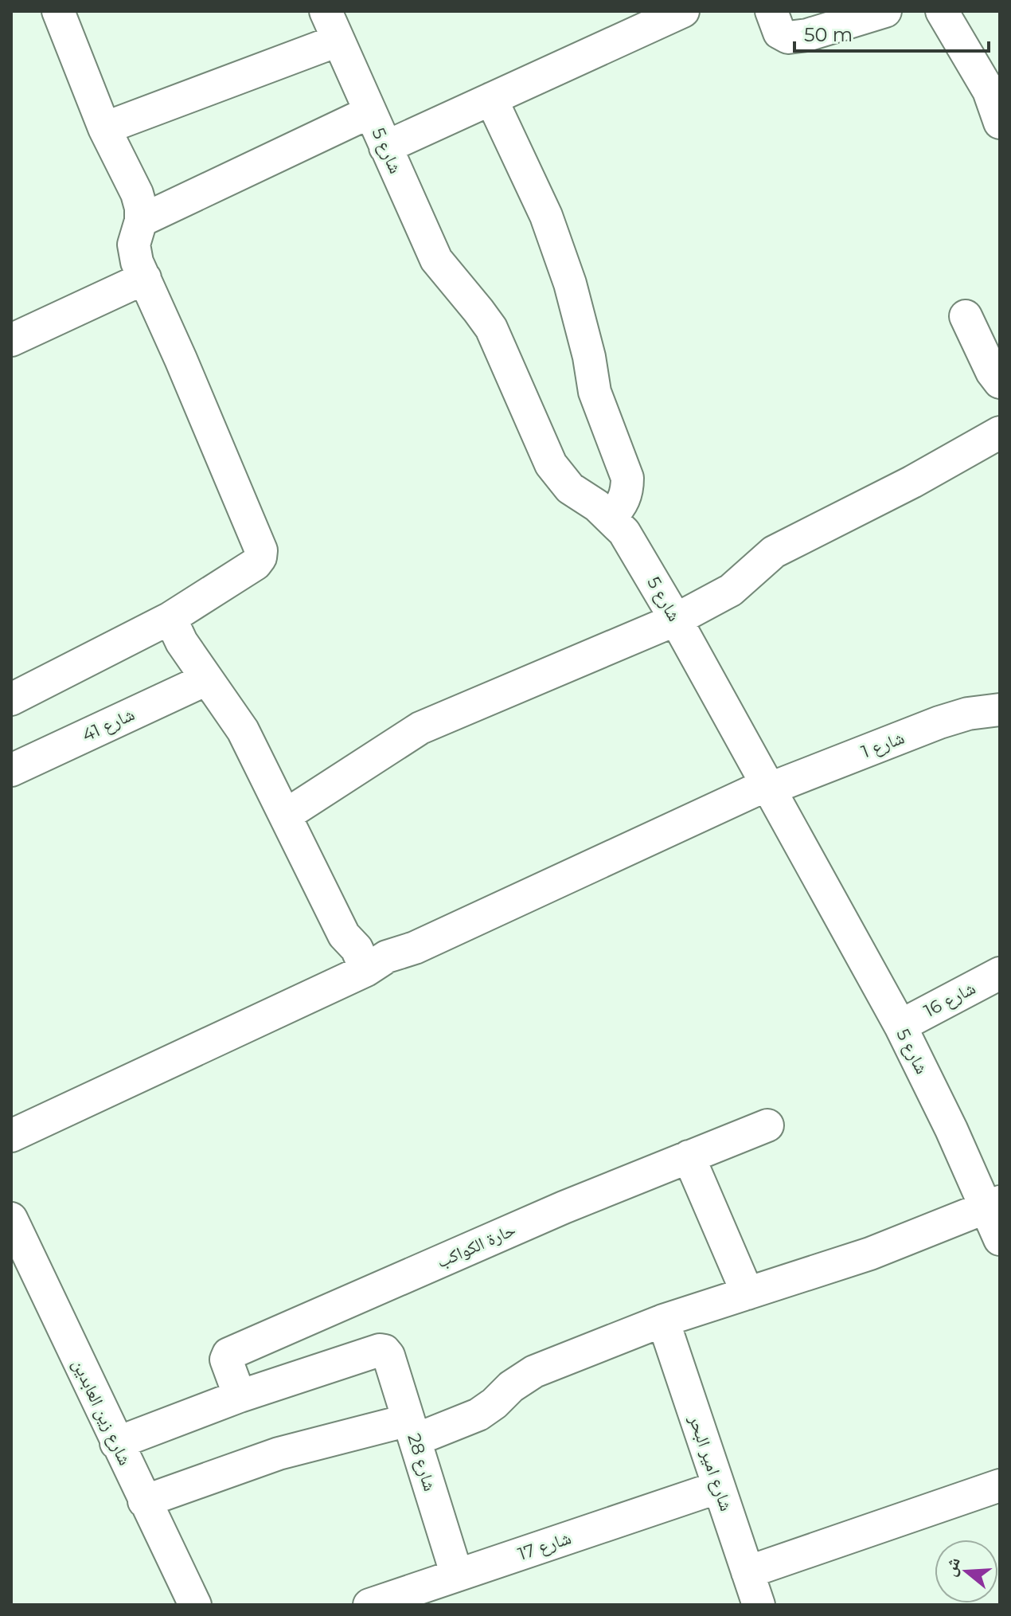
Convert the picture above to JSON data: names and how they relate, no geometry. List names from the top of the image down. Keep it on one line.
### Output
{"streets":{"street":["شارع 5","شارع 41","شارع 1","شارع 16","حارة الكواكب","شارع زين العابدين","شارع 28","شارع امير البحر","شارع 17"]},"crossings":[["شارع 5","شارع 1"],["شارع 5","شارع 16"],["حارة الكواكب","شارع 28"],["شارع 28","شارع 17"],["شارع امير البحر","شارع 17"]],"scale_bar":"50 m","north":"left"}
